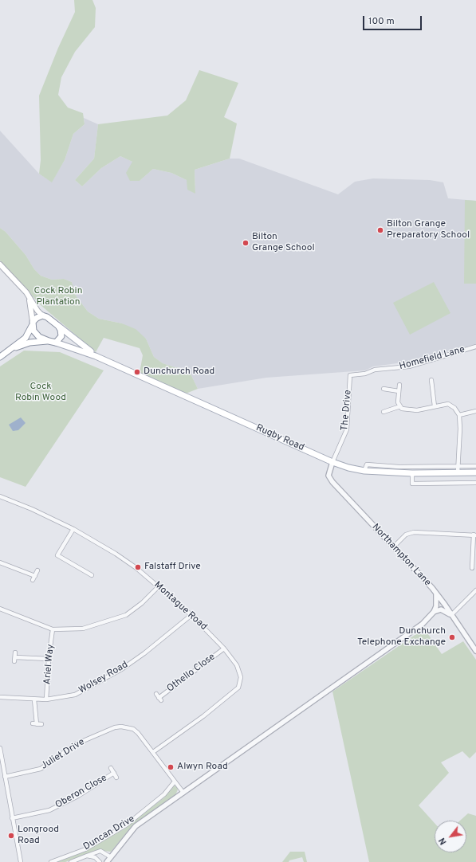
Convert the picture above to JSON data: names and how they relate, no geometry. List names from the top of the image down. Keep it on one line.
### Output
{"streets":{"main road":["Rugby Road"],"street":["Homefield Lane","The Drive","Northampton Lane","Montague Road","Ariel Way","Othello Close","Wolsey Road","Juliet Drive","Oberon Close","Duncan Drive"]},"crossings":[["Homefield Lane","The Drive"],["The Drive","Rugby Road"],["The Drive","Northampton Lane"],["Rugby Road","Northampton Lane"],["Montague Road","Othello Close"],["Montague Road","Wolsey Road"],["Montague Road","Juliet Drive"],["Ariel Way","Wolsey Road"],["Juliet Drive","Duncan Drive"]],"parks":["Cock Robin Plantation","Cock Robin Wood"],"places":["Bilton Grange Preparatory School","Bilton Grange School","Dunchurch Road","Falstaff Drive","Dunchurch Telephone Exchange","Alwyn Road","Longrood Road"],"scale_bar":"100 m","north":"bottom left"}
